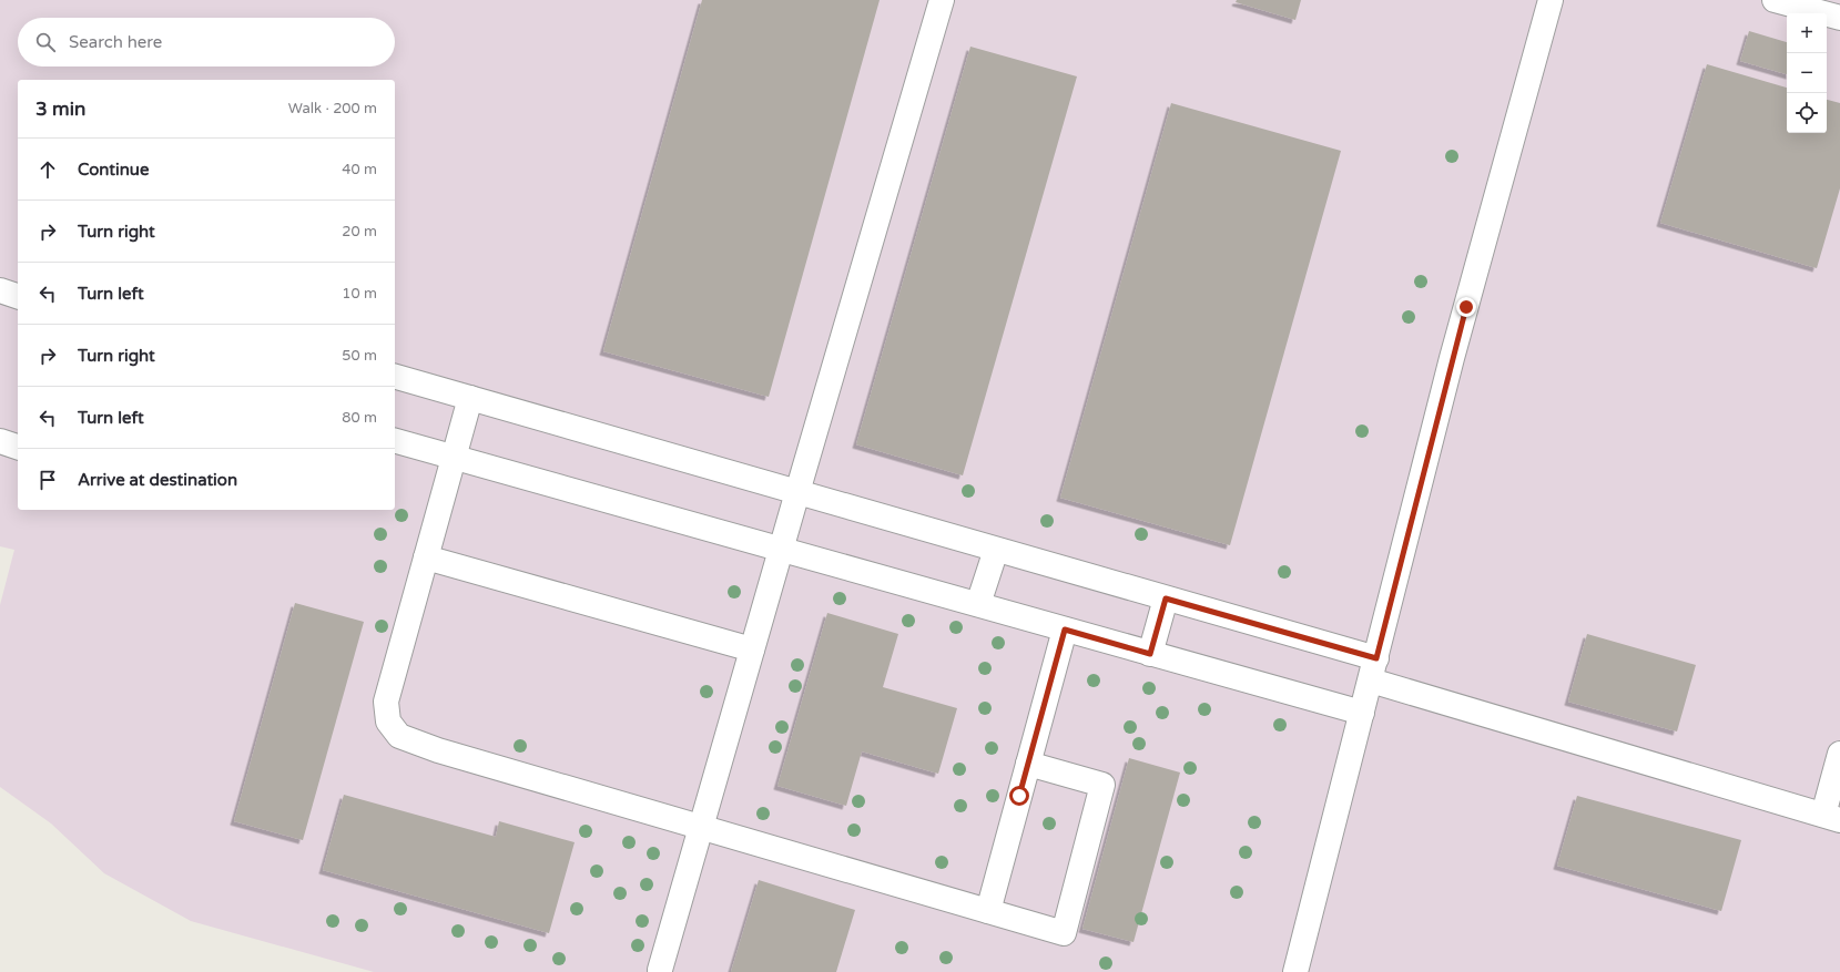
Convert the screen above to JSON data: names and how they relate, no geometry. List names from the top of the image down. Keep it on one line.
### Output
{"page":{"map_buttons":["+","−"],"search":"Search here","heading":["3 min","Walk · 200 m"],"list":[["Continue","40 m"],["Turn right","20 m"],["Turn left","10 m"],["Turn right","50 m"],["Turn left","80 m"],"Arrive at destination"]}}
